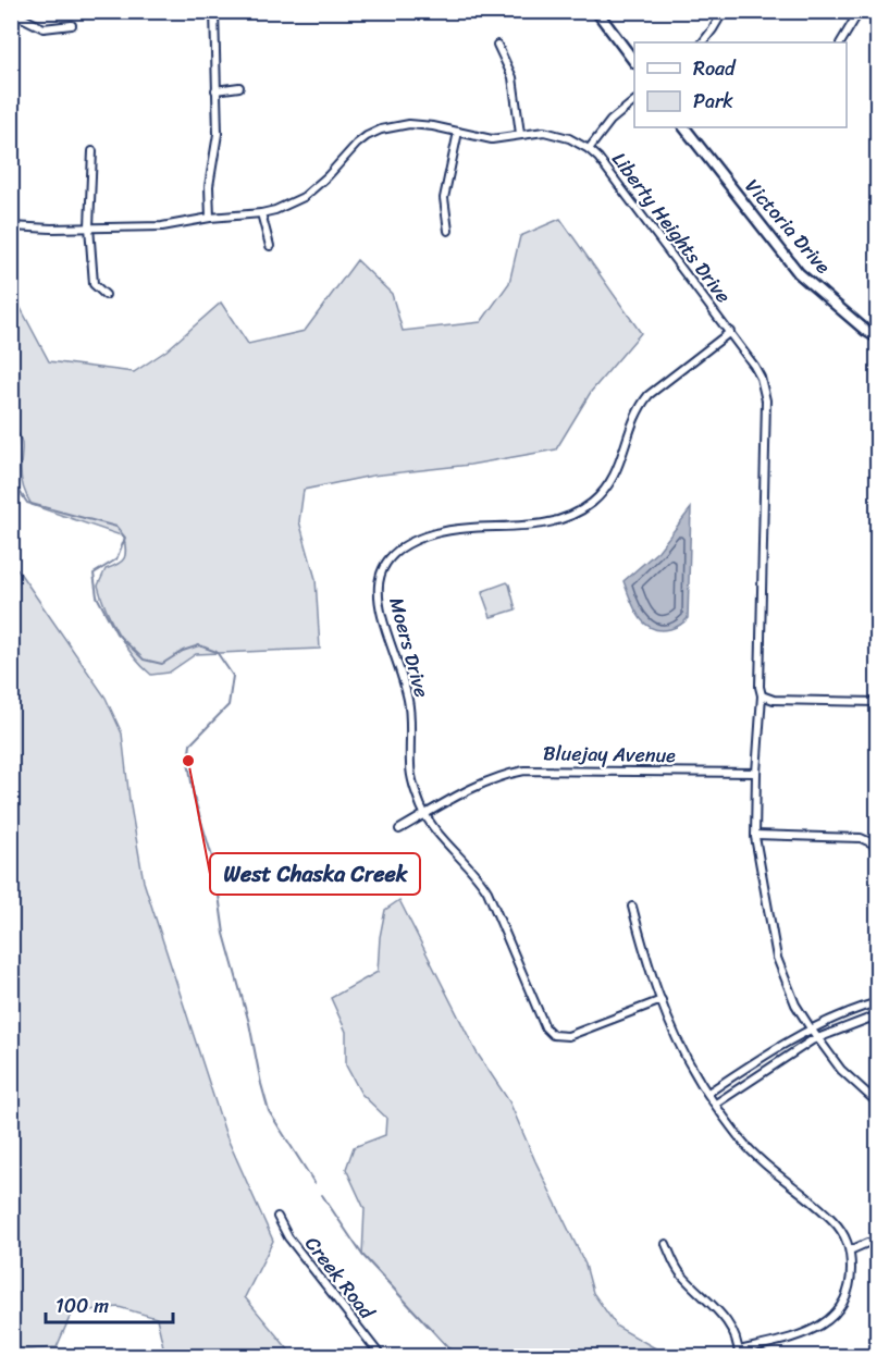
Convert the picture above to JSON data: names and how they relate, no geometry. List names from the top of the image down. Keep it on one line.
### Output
{"streets":{"street":["Victoria Drive","Liberty Heights Drive","Moers Drive","Bluejay Avenue","Creek Road"]},"crossings":[["Liberty Heights Drive","Moers Drive"],["Moers Drive","Bluejay Avenue"]],"places":["West Chaska Creek"],"legend":["Road","Park"],"scale_bar":"100 m"}
